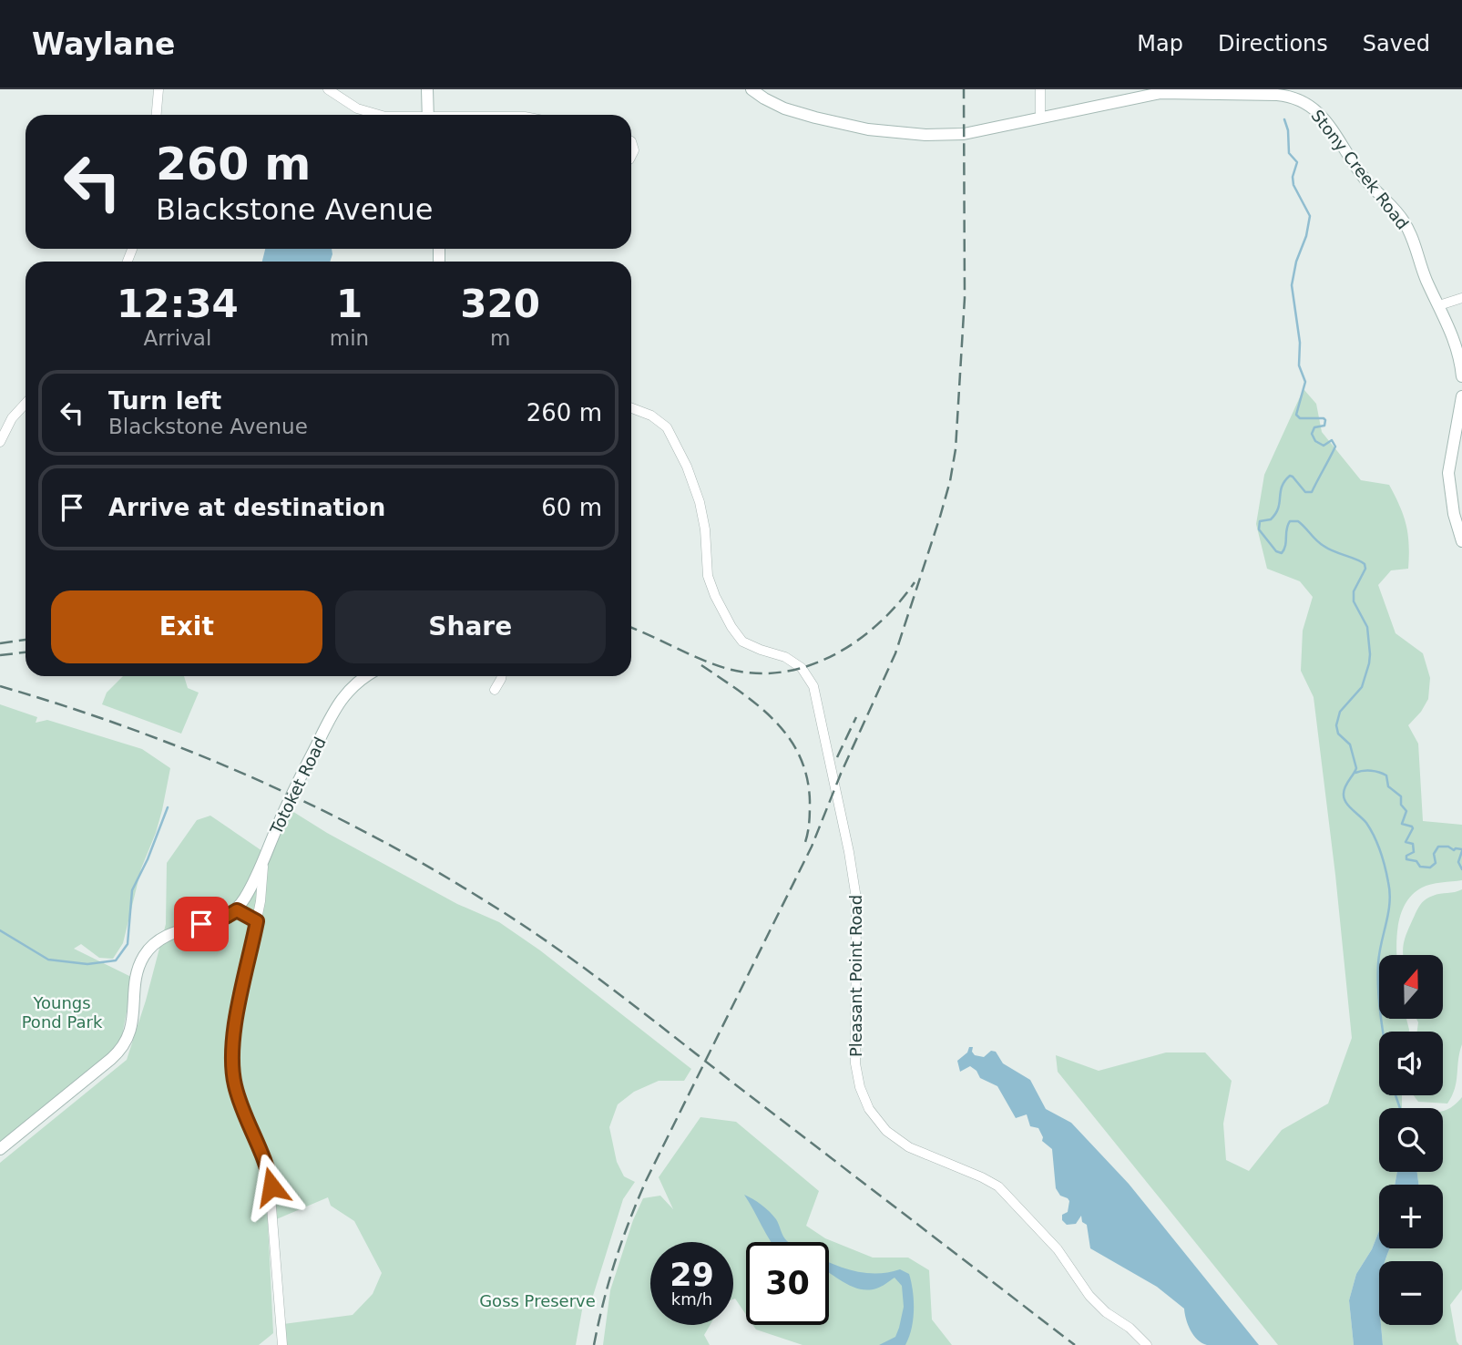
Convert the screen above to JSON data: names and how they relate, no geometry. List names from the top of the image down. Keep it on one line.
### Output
{"streets":{"main road":["Stony Creek Road","Totoket Road"],"street":["Pleasant Point Road"]},"parks":["Youngs Pond Park","Goss Preserve"],"north":"top","page":{"header":"Waylane","nav":["Map","Directions","Saved"],"turn":["260 m","Blackstone Avenue"],"eta":["12:34","Arrival","1","min","320","m"],"list":[{"name":"Turn left","note":"Blackstone Avenue","value":"260 m"},{"name":"Arrive at destination","value":"60 m"}],"buttons":["Exit","Share"],"map_buttons":["+","−"],"speed":"29 km/h","limit":"30"}}
